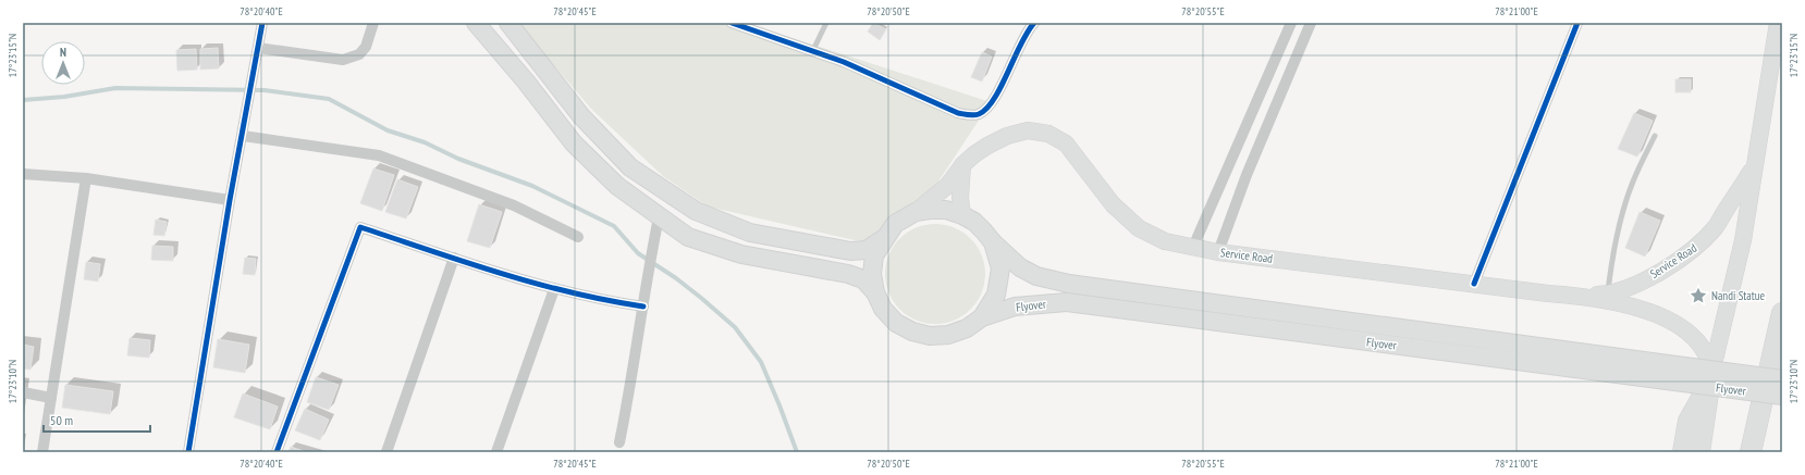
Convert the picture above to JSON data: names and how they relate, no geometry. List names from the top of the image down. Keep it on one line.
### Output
{"streets":{"main road":["Service Road","Flyover"]},"crossings":[["Service Road","Flyover"]],"places":{"place":["Nandi Statue"]},"scale_bar":"50 m","north":"top","coordinates":["78°20'40\"E","78°20'45\"E","78°20'50\"E","78°20'55\"E","78°21'00\"E","17°23'15\"N","17°23'10\"N"]}
